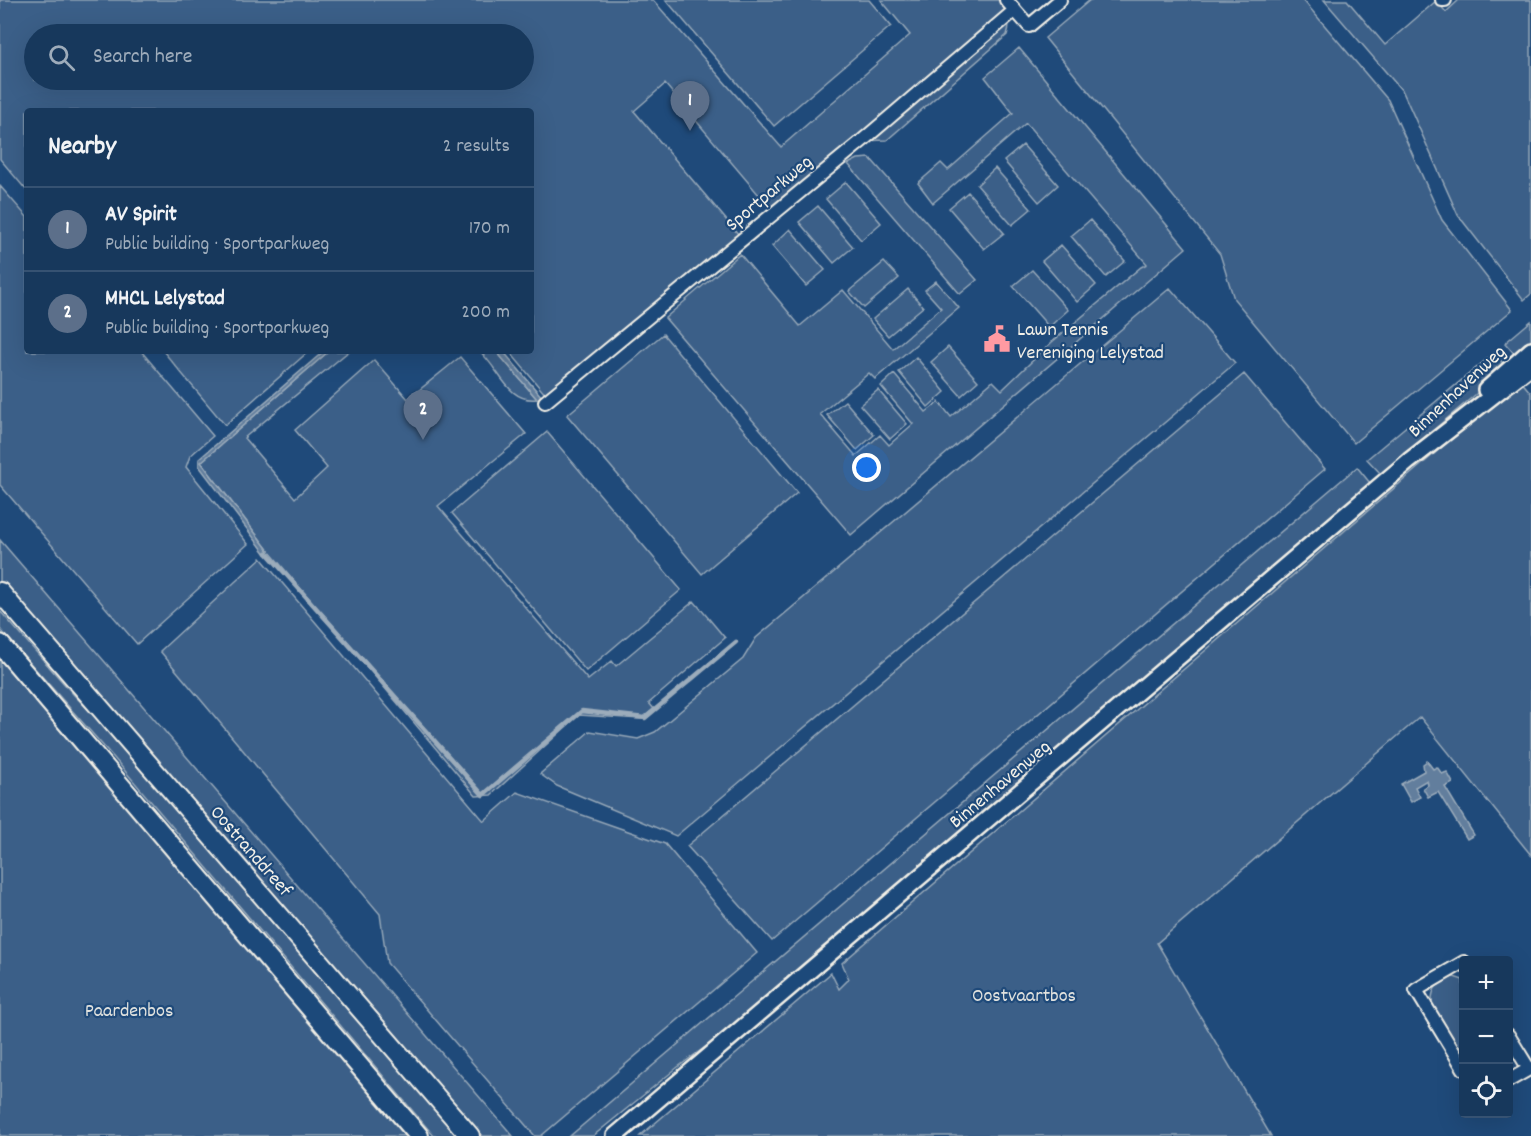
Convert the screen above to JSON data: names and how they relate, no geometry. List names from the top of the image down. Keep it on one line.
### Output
{"streets":{"main road":["Oostranddreef"],"street":["Sportparkweg","Binnenhavenweg"]},"parks":["Oostvaartbos","Paardenbos"],"places":{"public building":["Lawn Tennis Vereniging Lelystad"]},"page":{"search":"Search here","pins":["1","2"],"heading":["Nearby","2 results"],"list":[{"mark":"1","name":"AV Spirit","note":"Public building · Sportparkweg","value":"170 m"},{"mark":"2","name":"MHCL Lelystad","note":"Public building · Sportparkweg","value":"200 m"}],"map_buttons":["+","−"]}}
